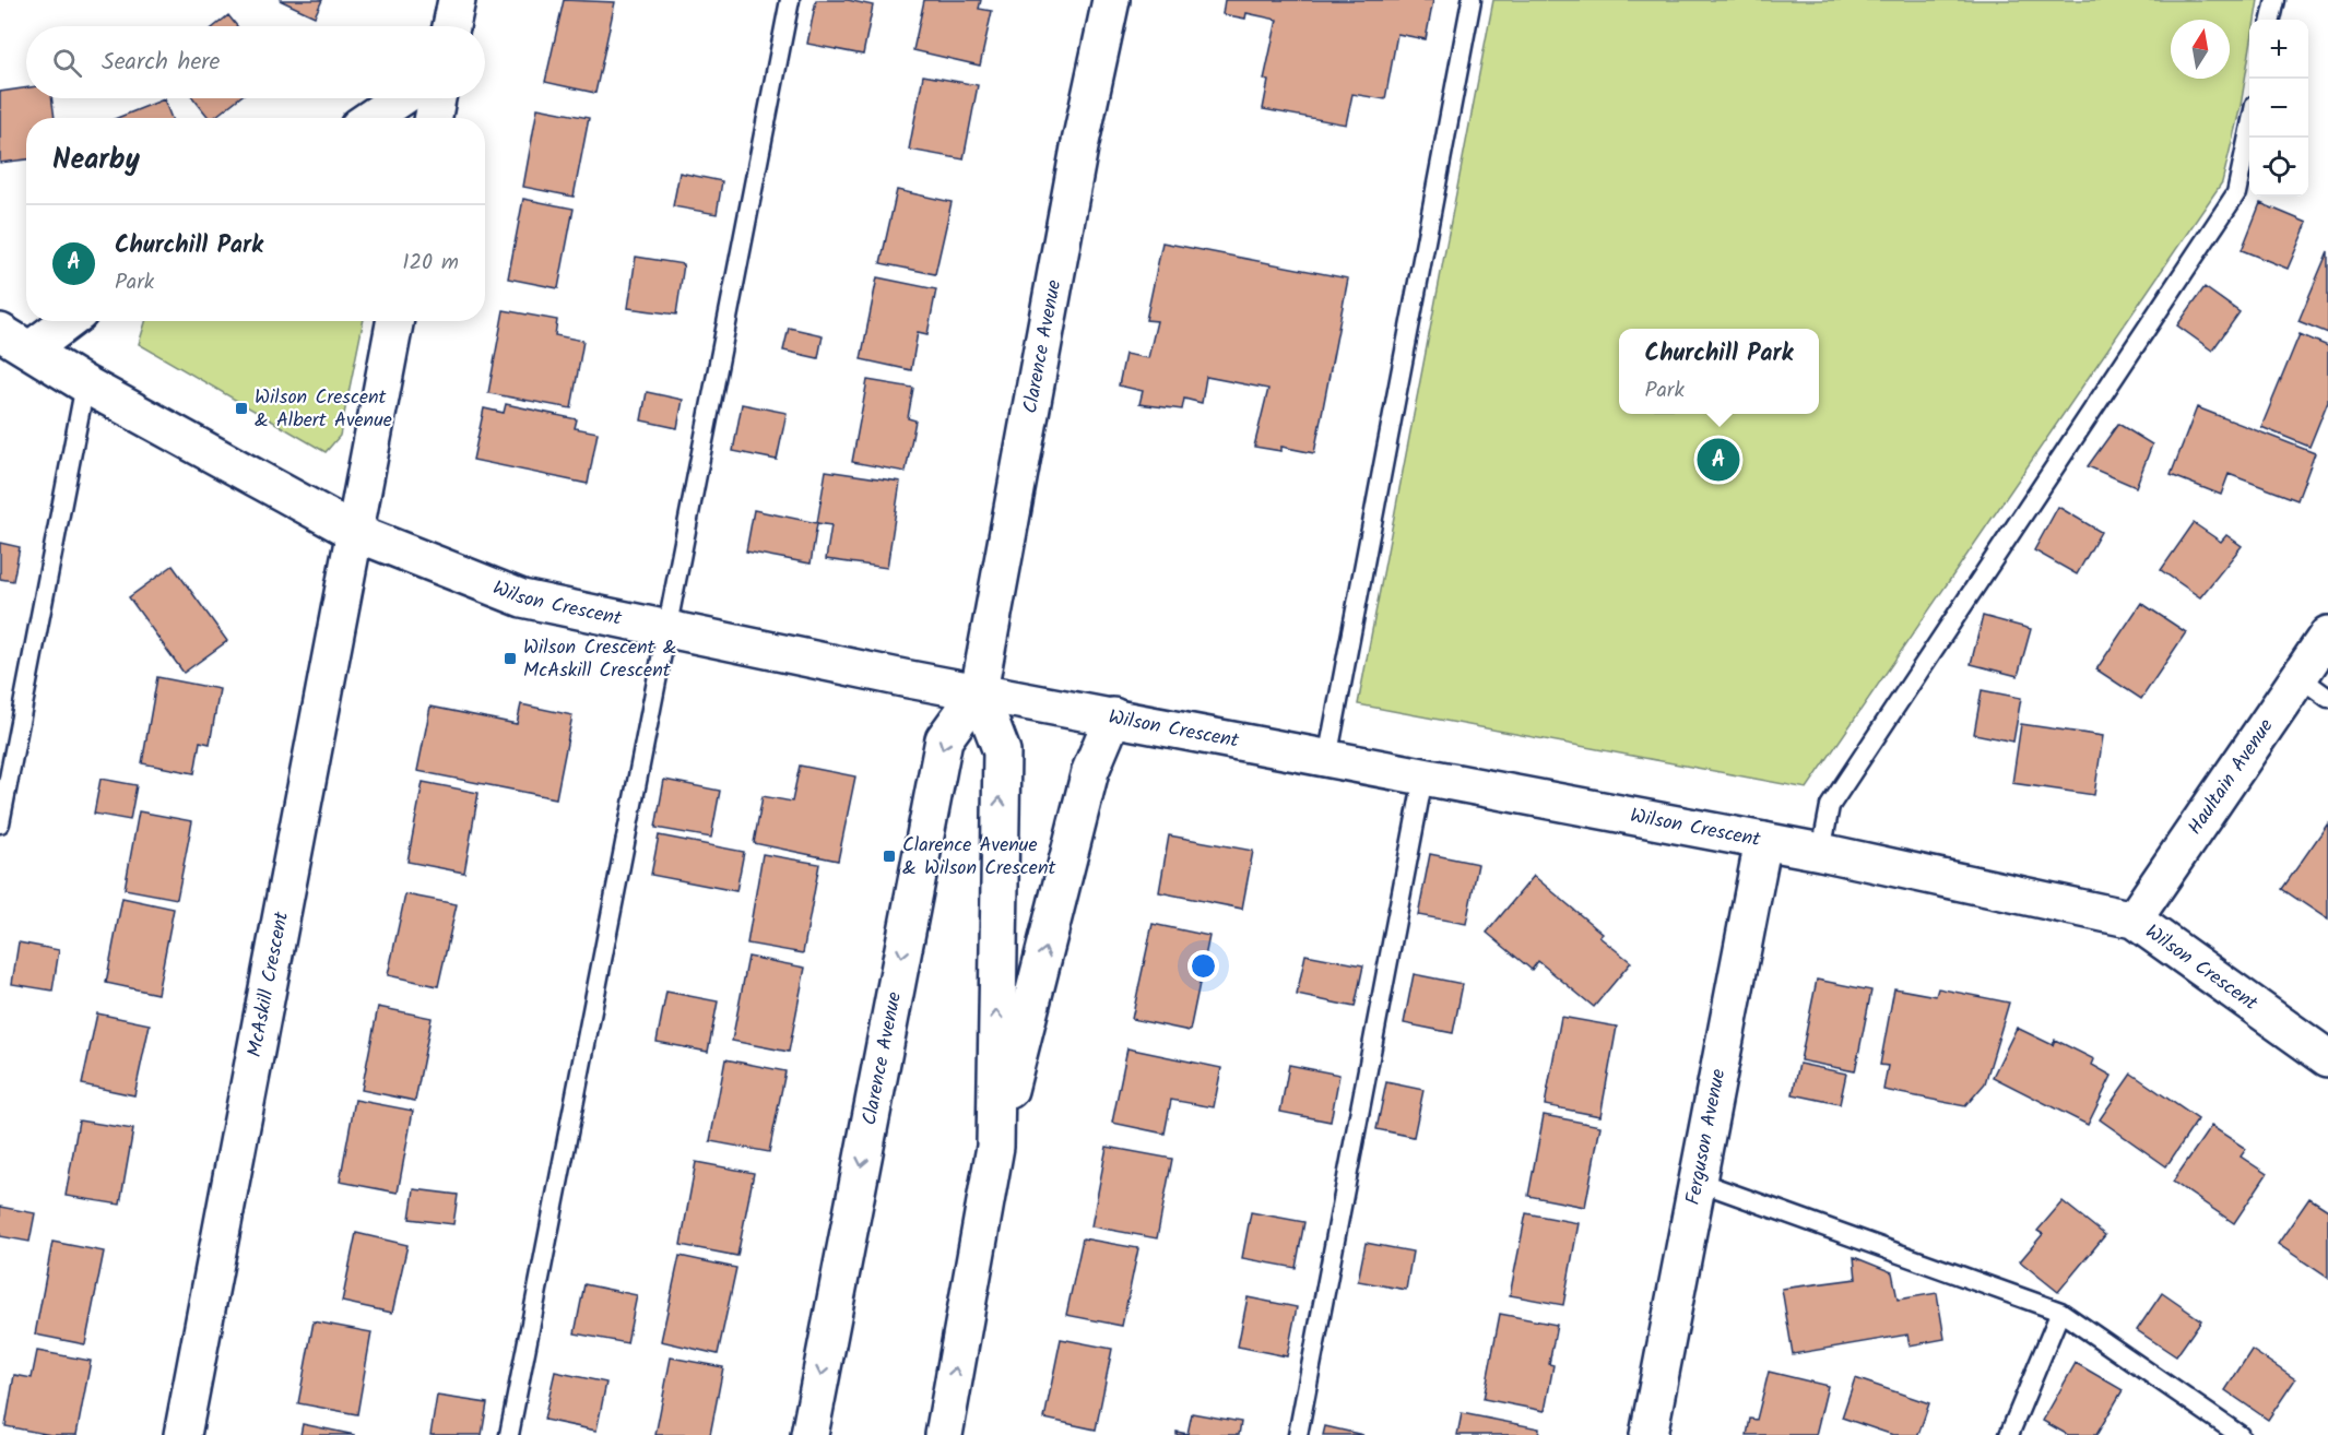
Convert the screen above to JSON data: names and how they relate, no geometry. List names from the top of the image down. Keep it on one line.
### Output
{"streets":{"street":["Clarence Avenue","Wilson Crescent","Haultain Avenue","McAskill Crescent","Ferguson Avenue"]},"crossings":[["Clarence Avenue","Wilson Crescent"],["Wilson Crescent","Haultain Avenue"],["Wilson Crescent","McAskill Crescent"],["Wilson Crescent","Ferguson Avenue"]],"places":{"transit":["Wilson Crescent & Albert Avenue","Wilson Crescent & McAskill Crescent","Clarence Avenue & Wilson Crescent"]},"north":"top","page":{"map_buttons":["+","−"],"search":"Search here","heading":"Nearby","list":[{"mark":"A","name":"Churchill Park","note":"Park","value":"120 m"}],"popup":["Churchill Park","Park"],"pins":"A"}}
